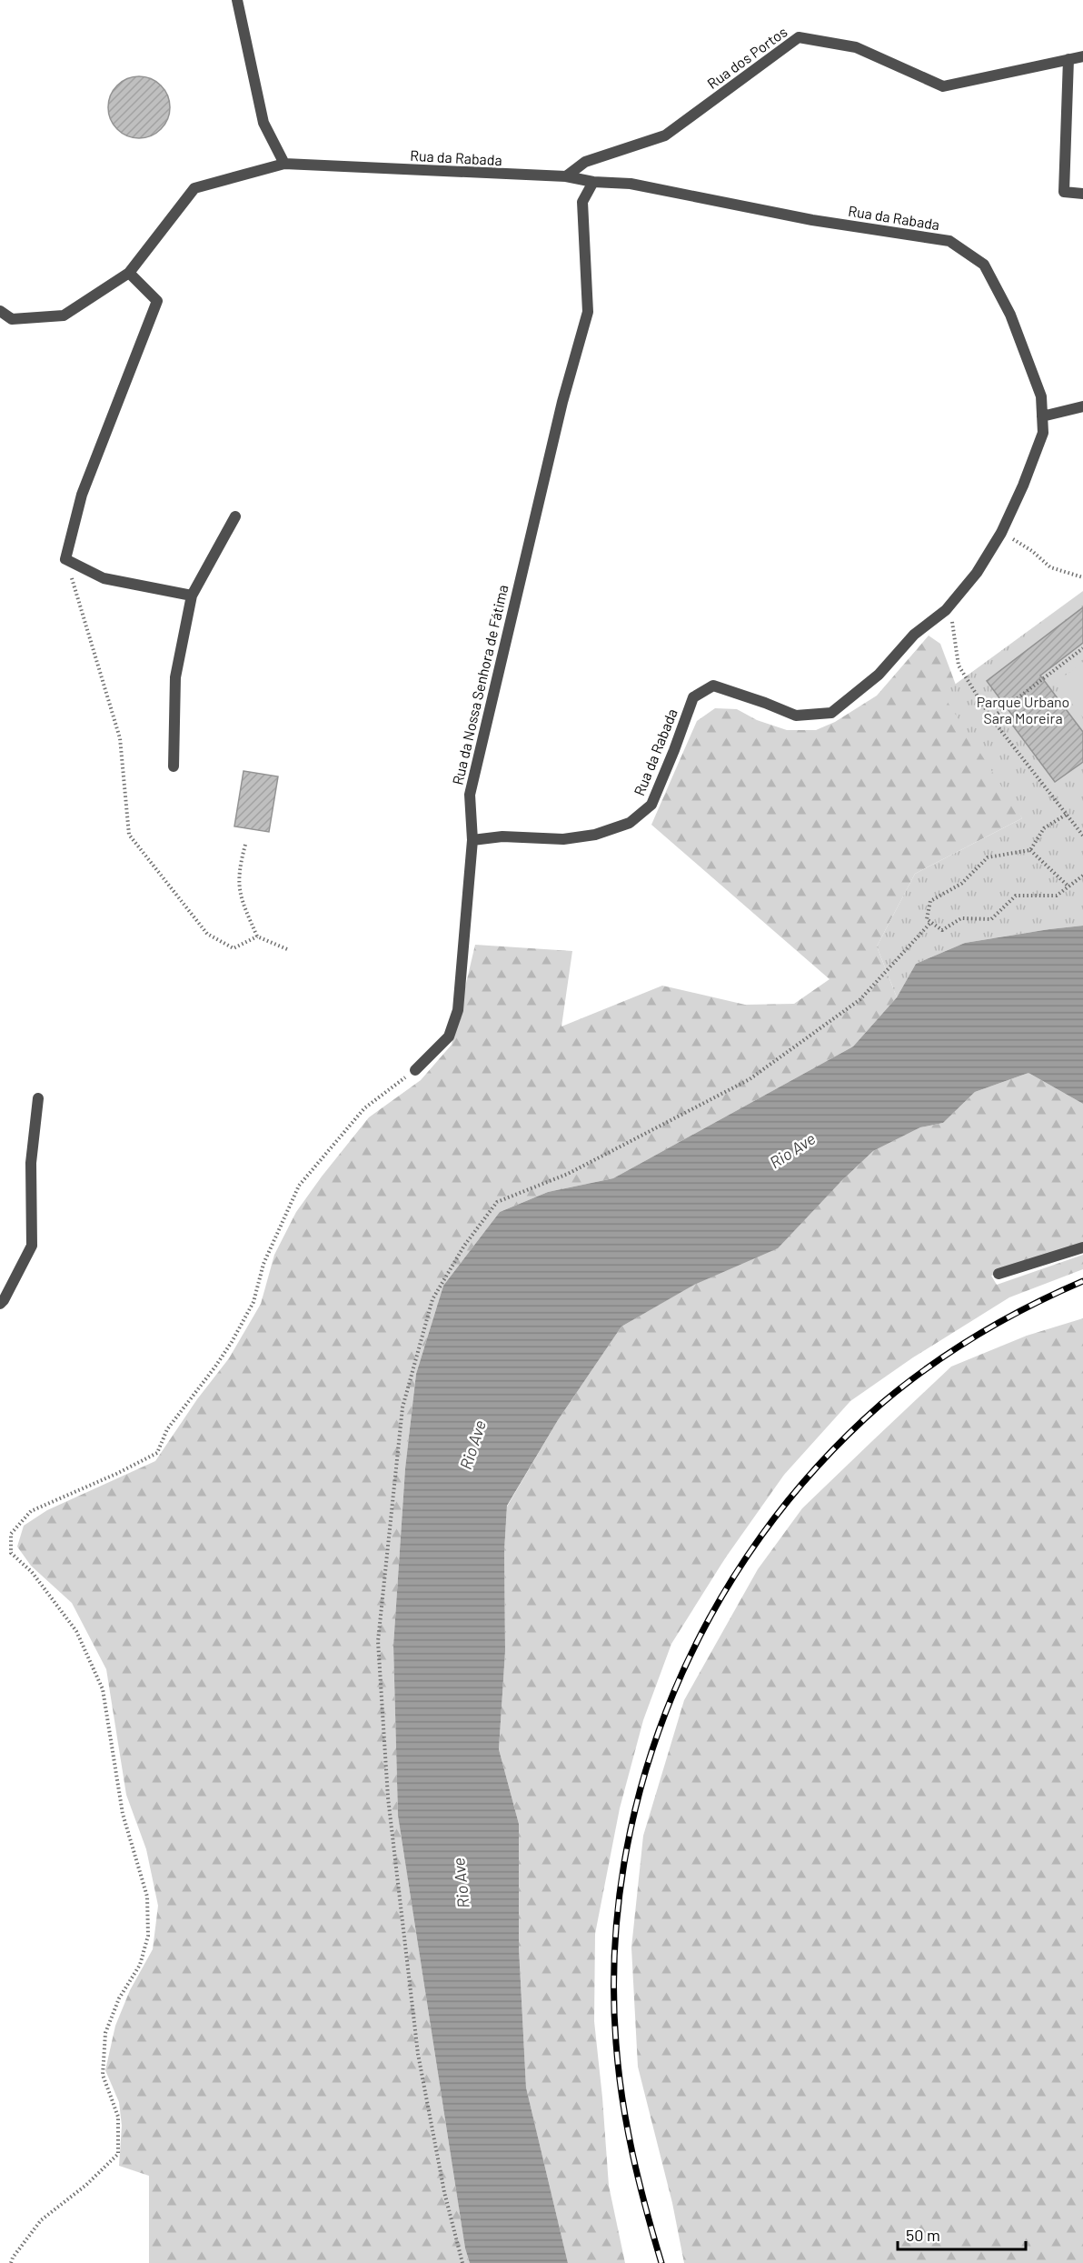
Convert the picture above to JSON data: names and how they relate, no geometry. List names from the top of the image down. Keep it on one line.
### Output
{"streets":{"street":["Rua dos Portos","Rua da Rabada","Rua da Nossa Senhora de Fátima"]},"crossings":[["Rua dos Portos","Rua da Rabada"],["Rua da Rabada","Rua da Nossa Senhora de Fátima"]],"water":["Rio Ave"],"parks":["Parque Urbano Sara Moreira"],"scale_bar":"50 m"}
